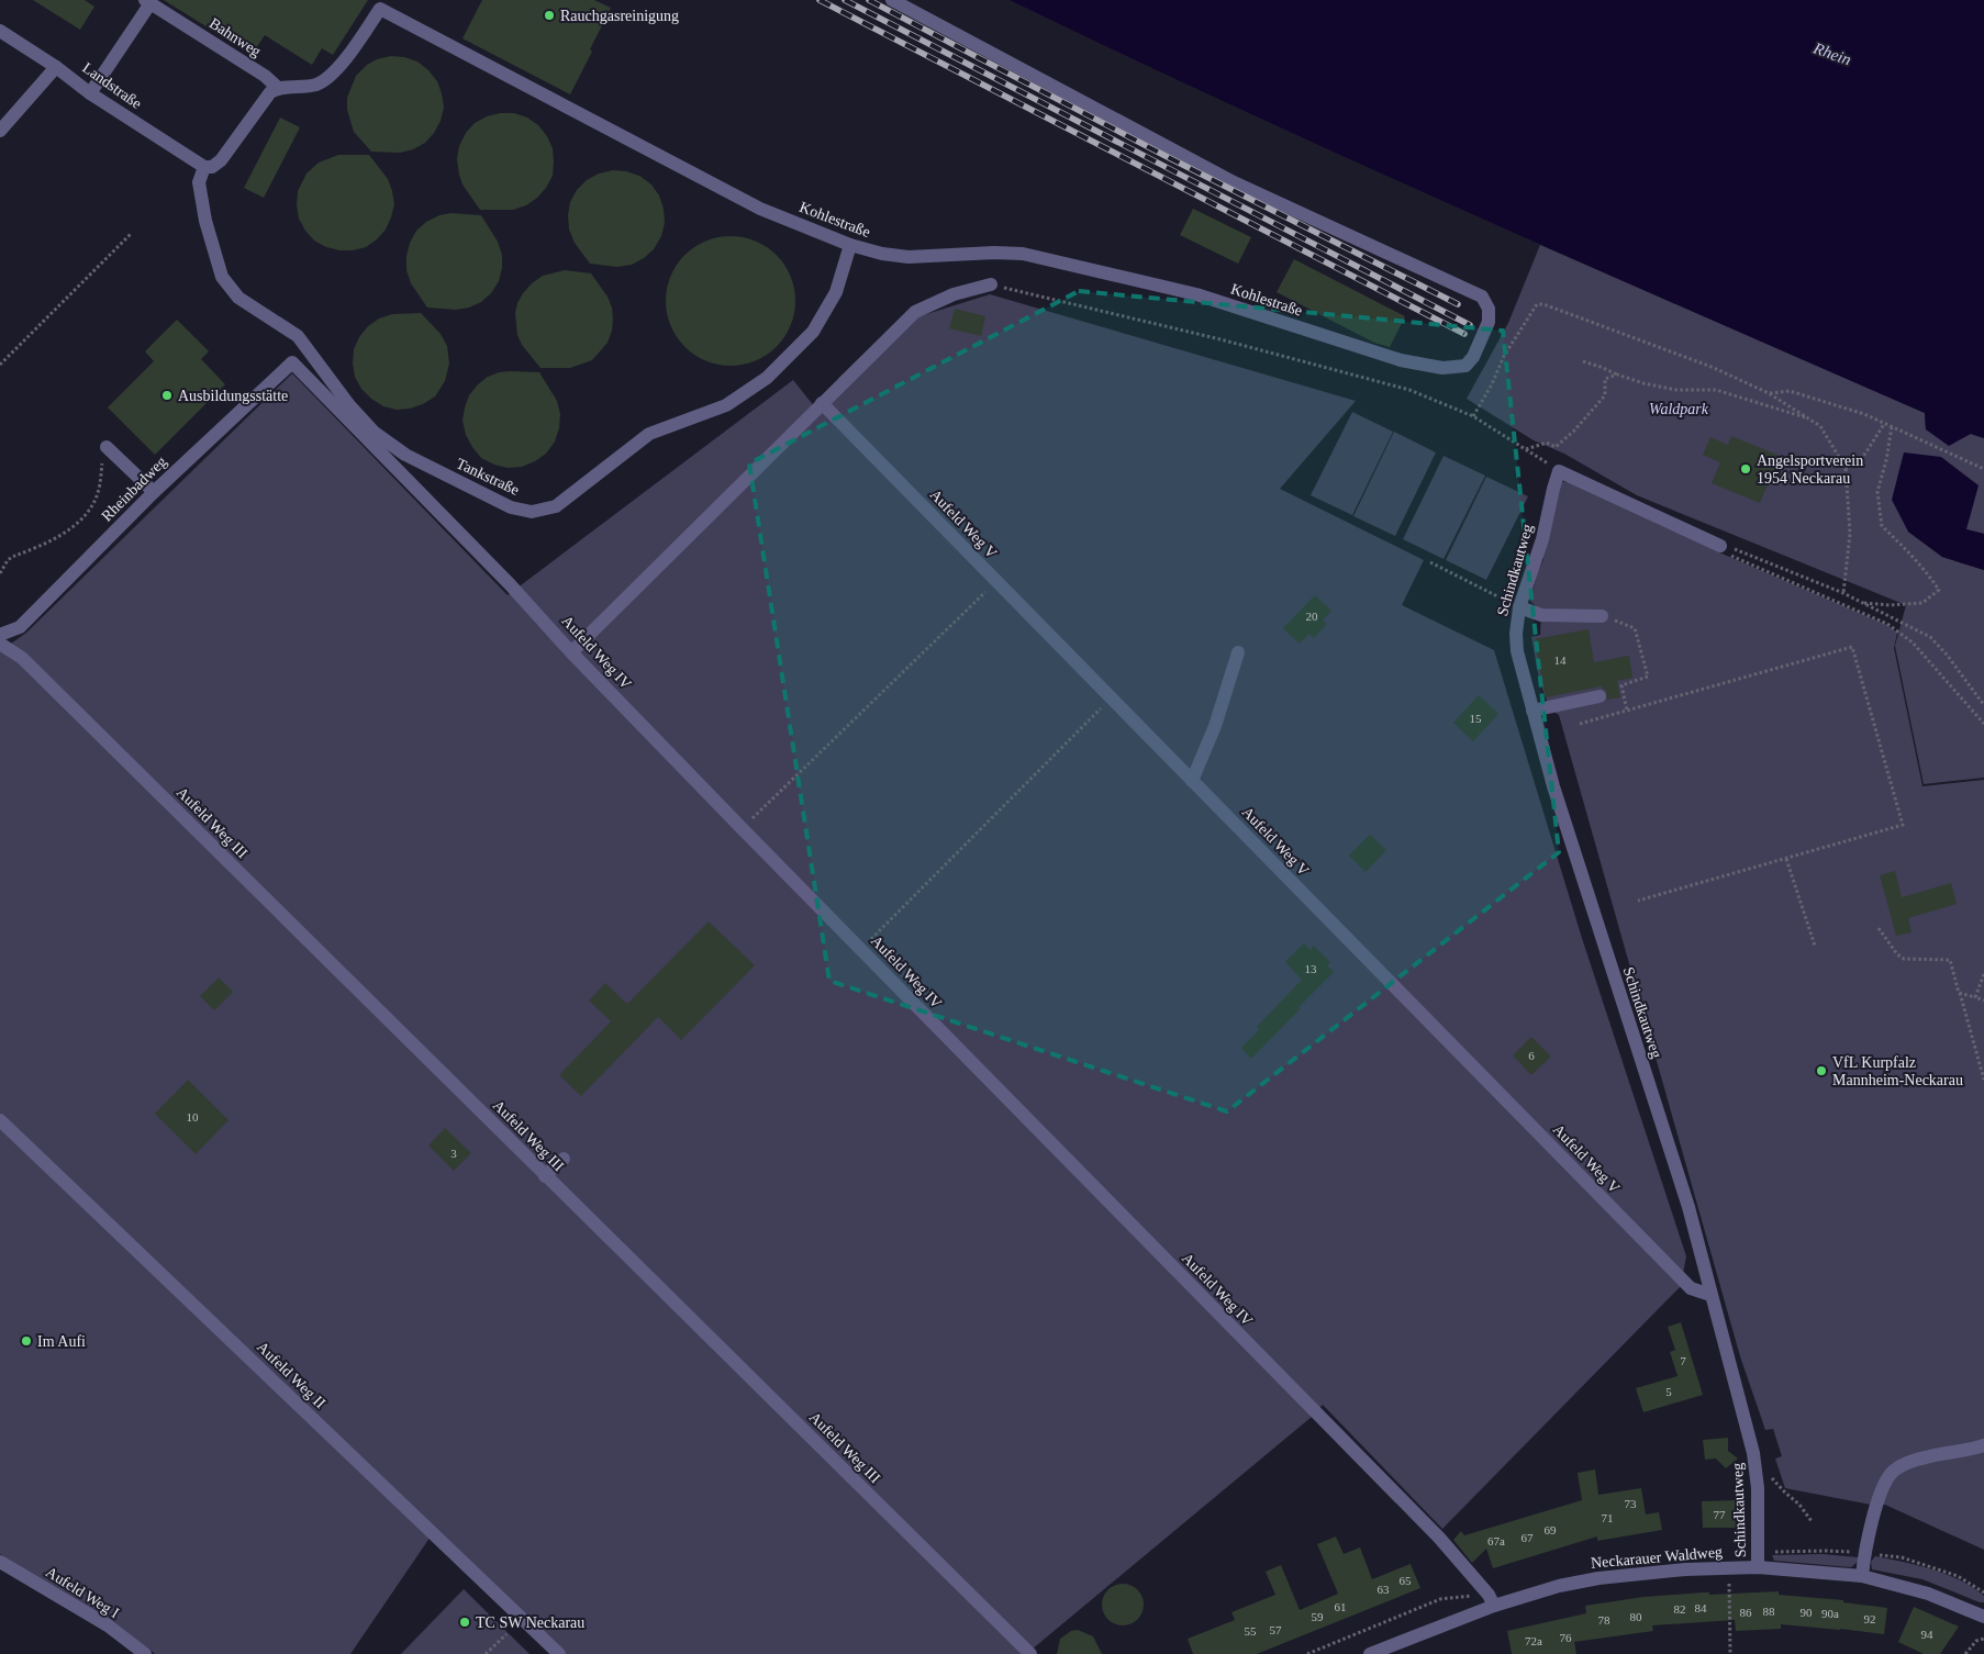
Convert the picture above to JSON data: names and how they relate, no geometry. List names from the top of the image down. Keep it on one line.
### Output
{"streets":{"street":["Bahnweg","Landstraße","Kohlestraße","Tankstraße","Rheinbadweg","Aufeld Weg V","Schindkautweg","Aufeld Weg IV","Aufeld Weg III","Aufeld Weg II","Neckarauer Waldweg","Aufeld Weg I"]},"crossings":[["Bahnweg","Kohlestraße"],["Landstraße","Tankstraße"],["Kohlestraße","Tankstraße"],["Rheinbadweg","Aufeld Weg IV"],["Aufeld Weg V","Schindkautweg"],["Schindkautweg","Neckarauer Waldweg"],["Aufeld Weg IV","Neckarauer Waldweg"]],"water":["Rhein"],"parks":["Waldpark"],"places":["Rauchgasreinigung","Ausbildungsstätte","Angelsportverein 1954 Neckarau","VfL Kurpfalz Mannheim-Neckarau","Im Aufi","TC SW Neckarau"],"house_numbers":["20","14","15","13","6","10","3","7","5","73","77","71","69","67","67a","65","63","61","84","82","88","86","90","90a","59","80","92","78","57","55","94","76","72a"]}
